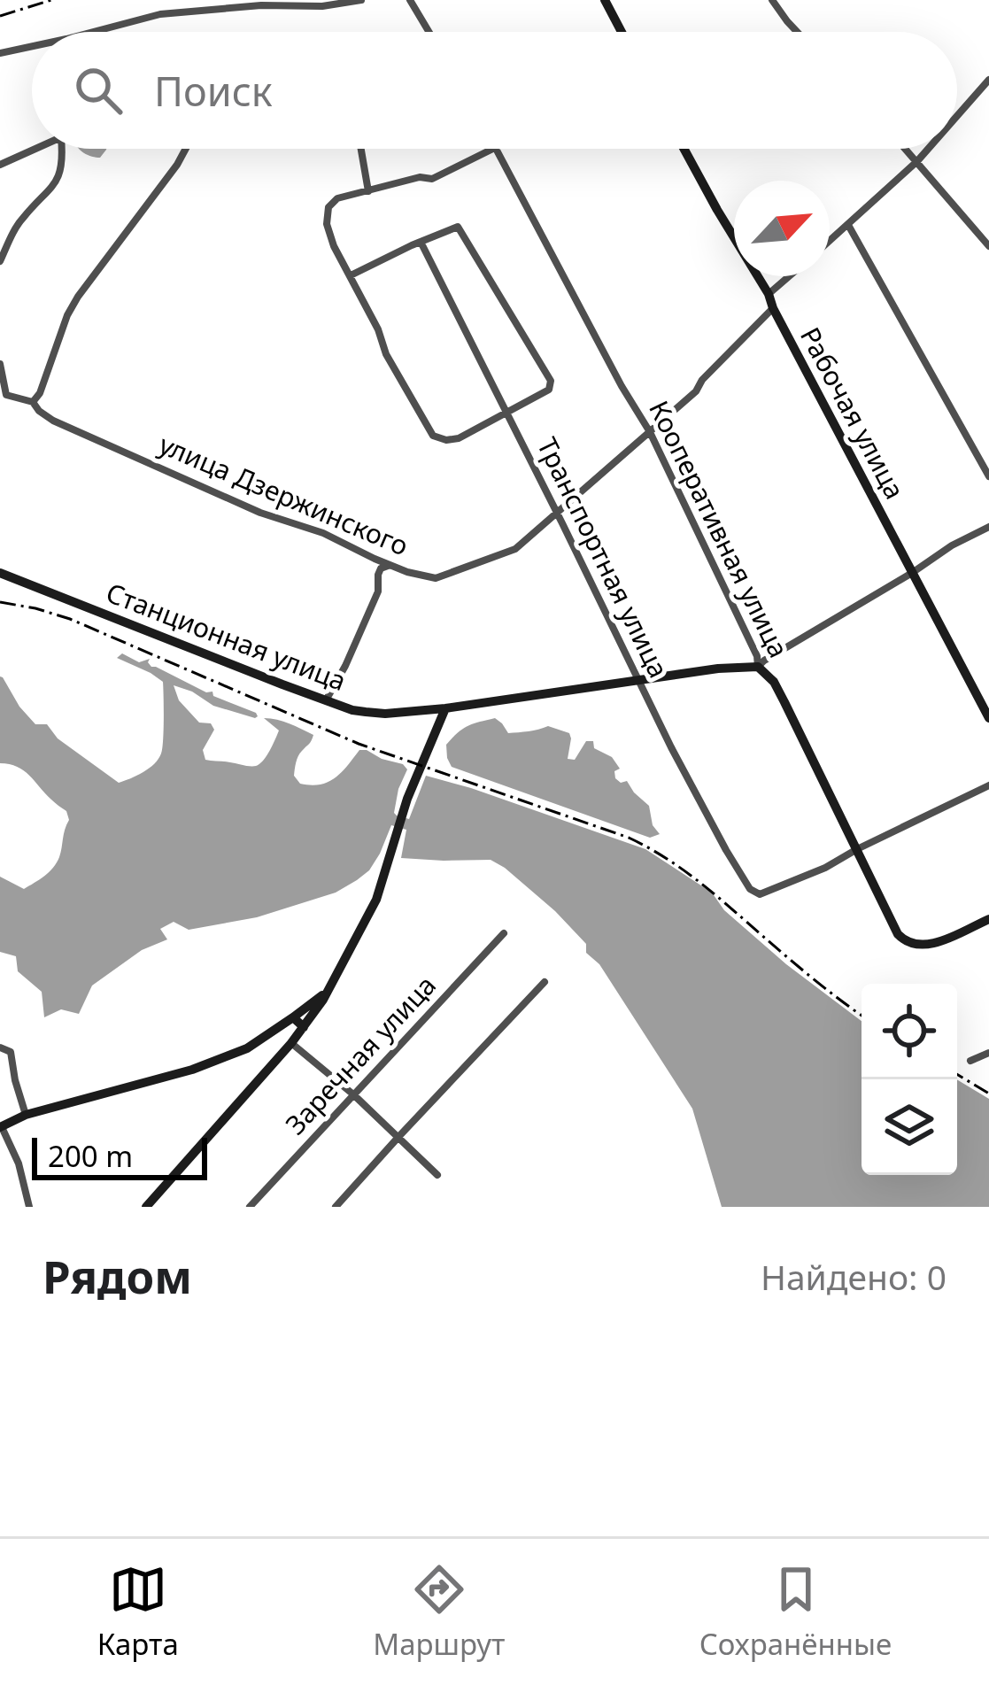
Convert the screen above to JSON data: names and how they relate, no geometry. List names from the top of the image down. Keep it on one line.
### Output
{"streets":{"street":["Рабочая улица","улица Дзержинского","Кооперативная улица","Транспортная улица","Станционная улица","Заречная улица"]},"crossings":[["улица Дзержинского","Транспортная улица"],["Кооперативная улица","Транспортная улица"],["Кооперативная улица","Станционная улица"],["Транспортная улица","Станционная улица"]],"scale_bar":"200 m","north":"top right","page":{"search":"Поиск","scale":"200 m","heading":["Рядом","Найдено: 0"],"nav":["Карта","Маршрут","Сохранённые"]}}
